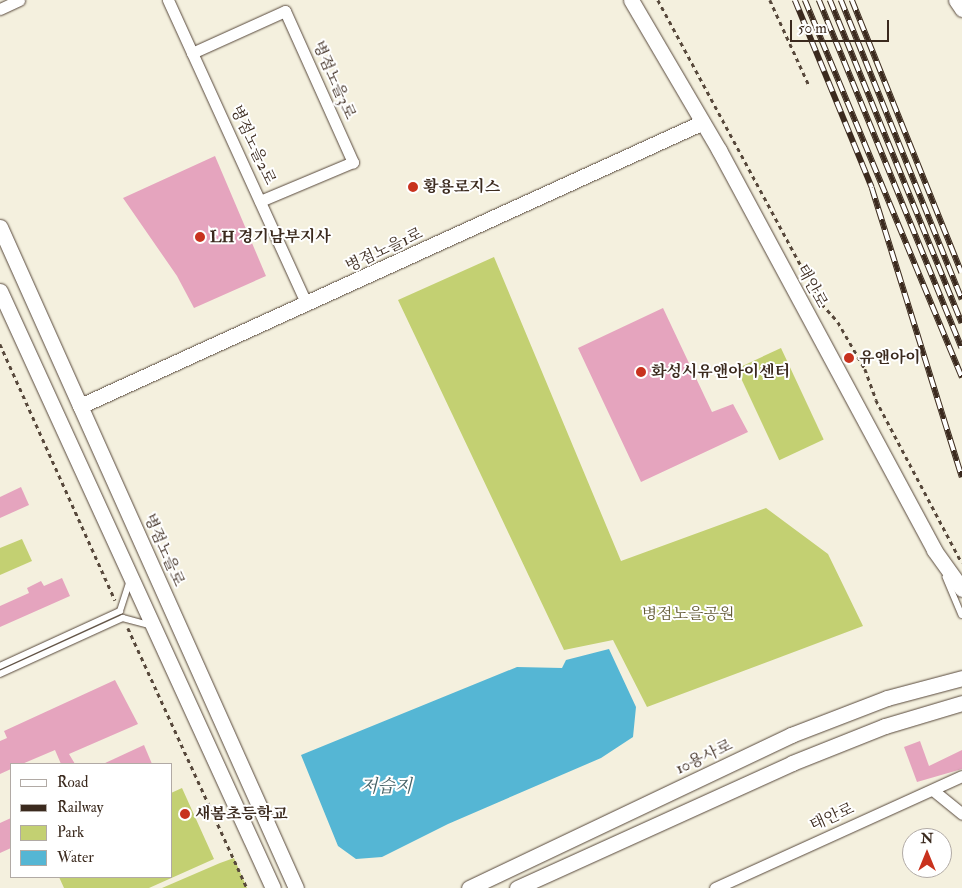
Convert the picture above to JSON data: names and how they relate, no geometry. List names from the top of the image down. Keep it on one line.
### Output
{"streets":{"street":["병점노을3로","병점노을2로","병점노을1로","태안로","병점노을로","10용사로"]},"crossings":[["병점노을3로","병점노을2로"],["병점노을2로","병점노을1로"],["병점노을1로","태안로"],["병점노을1로","병점노을로"]],"water":["저습지"],"parks":["병점노을공원"],"places":["황용로지스","LH 경기남부지사","유앤아이","화성시유앤아이센터","새봄초등학교"],"legend":["Road","Railway","Park","Water"],"scale_bar":"50 m","north":"top"}
